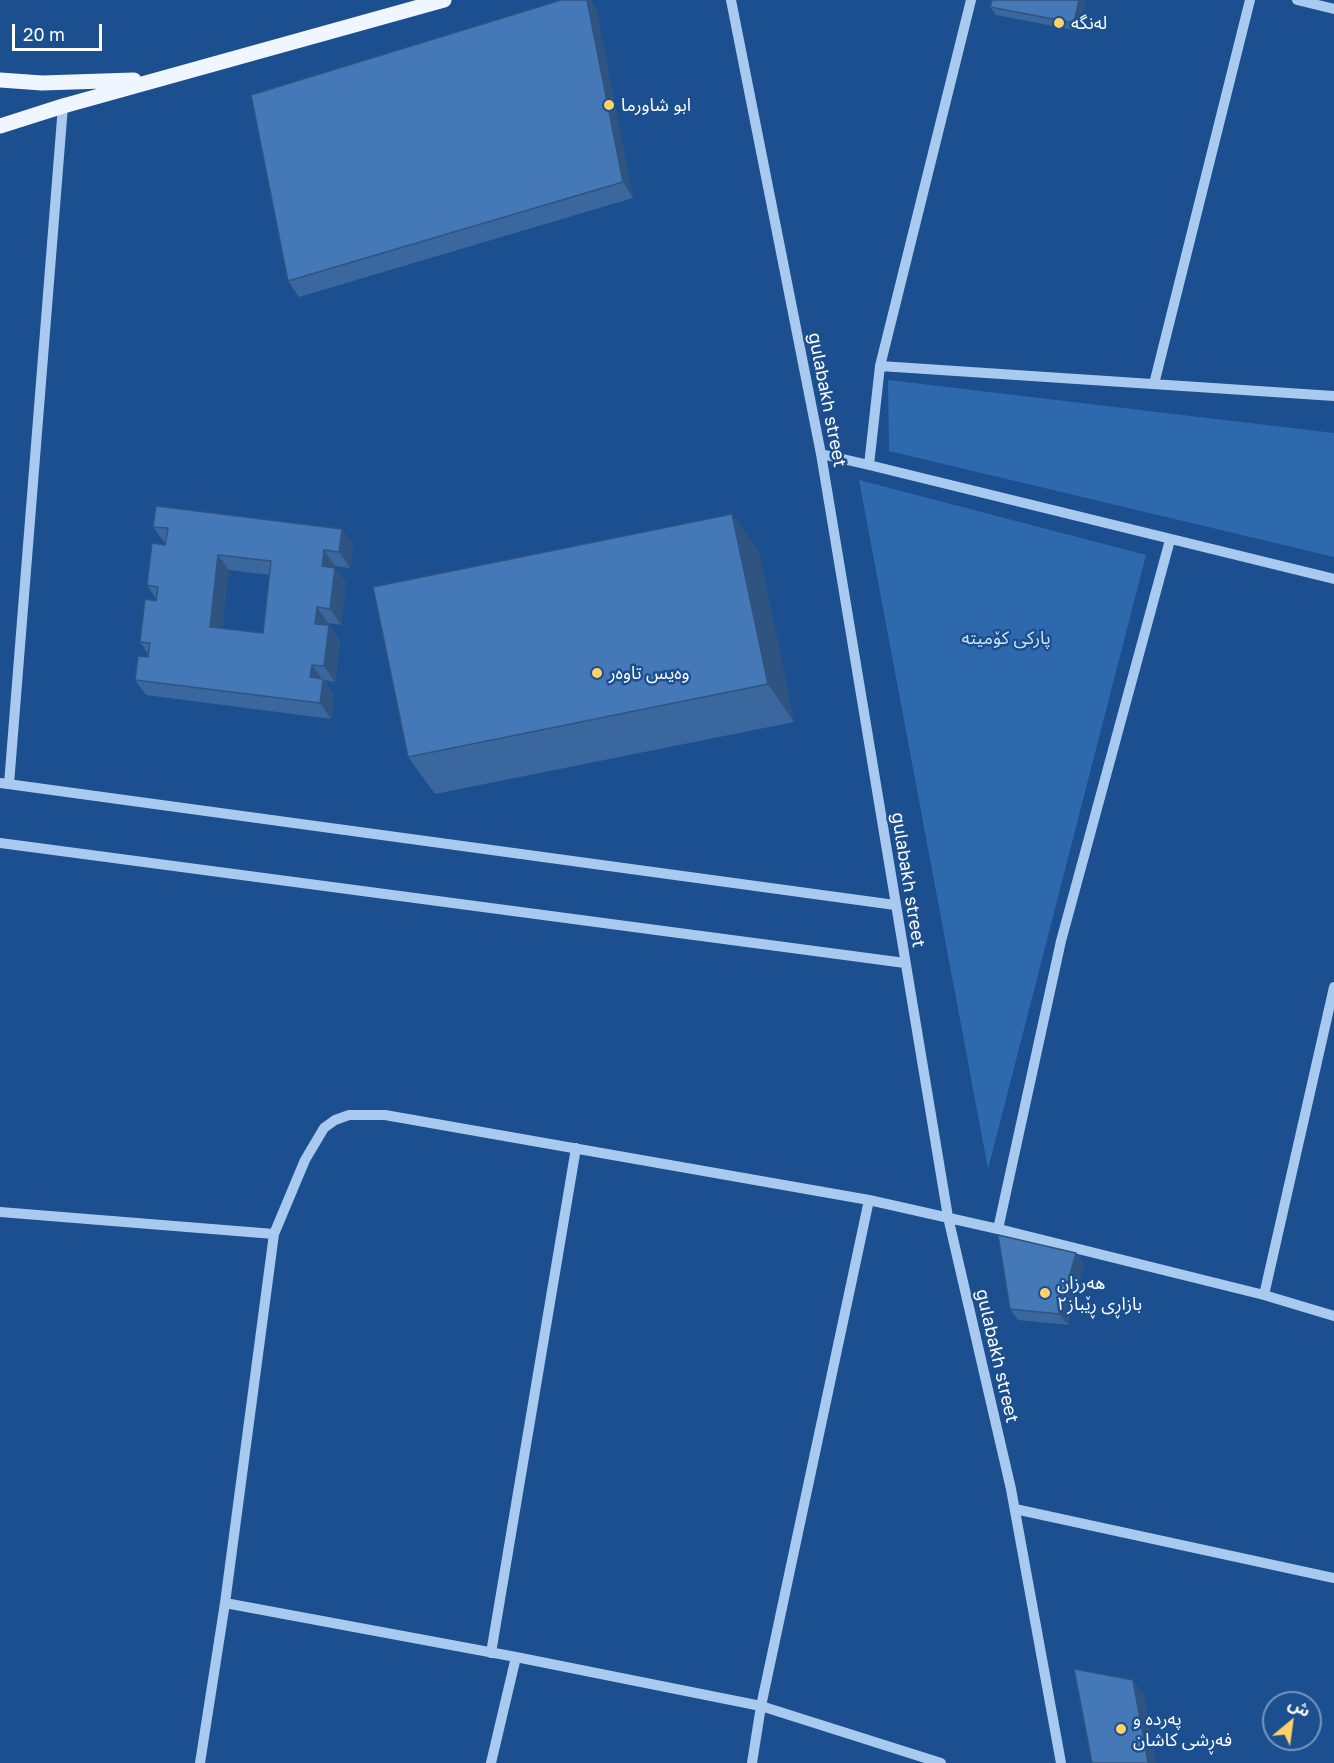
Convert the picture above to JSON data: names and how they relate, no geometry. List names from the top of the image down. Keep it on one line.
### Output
{"streets":{"street":["gulabakh street"]},"parks":["پارکی کۆمیتە"],"places":["لەنگە","ابو شاورما","وەیس تاوەر","هەرزان بازاڕی ڕێباز٢","پەردە و فەڕشی کاشان"],"scale_bar":"20 m","north":"top right"}
